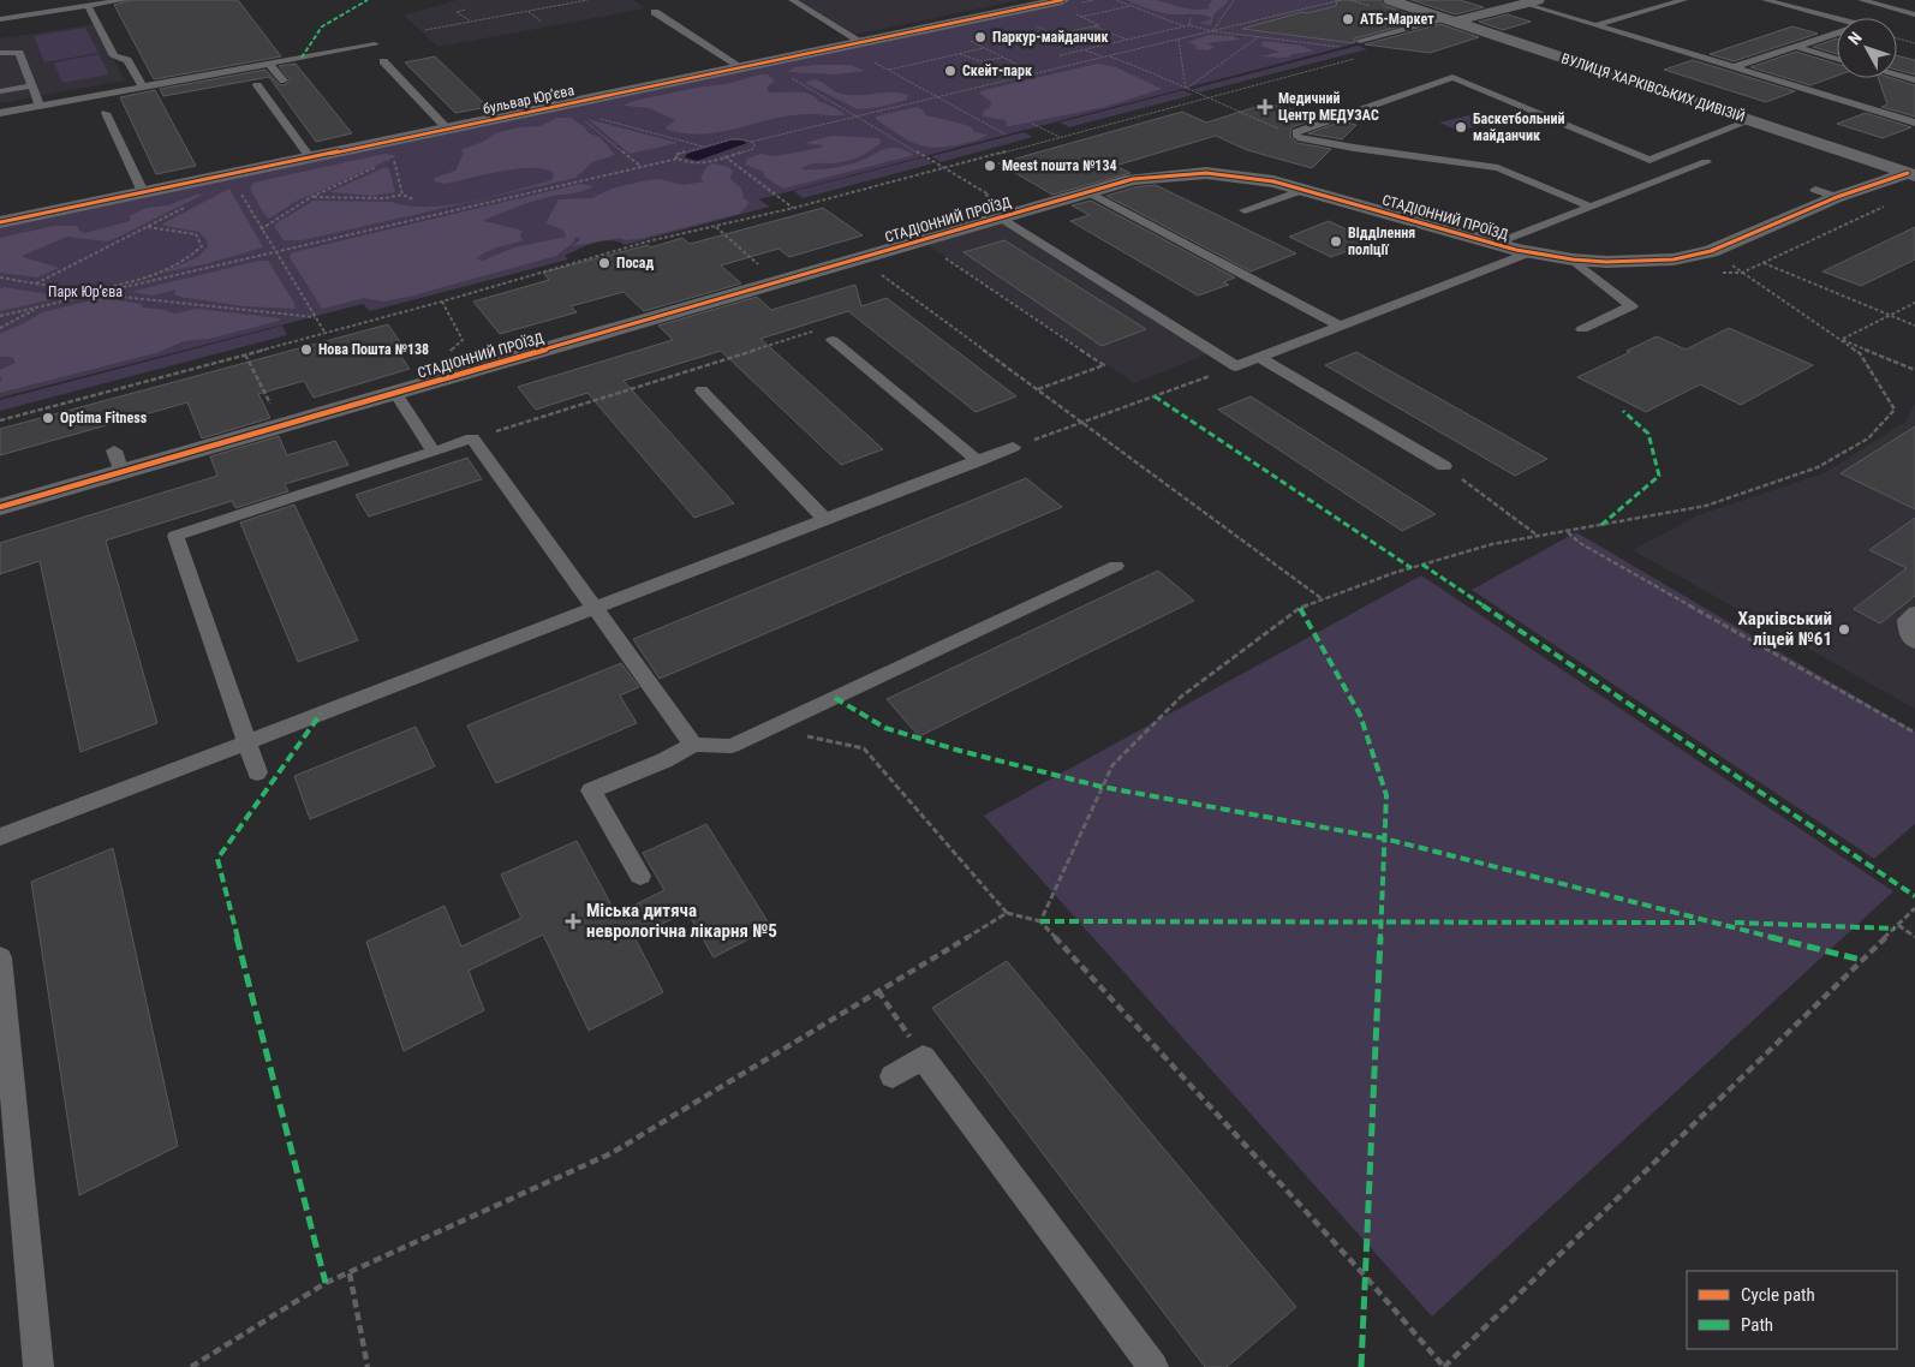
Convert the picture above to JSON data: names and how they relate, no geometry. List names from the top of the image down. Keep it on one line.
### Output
{"streets":{"street":["ВУЛИЦЯ ХАРКІВСЬКИХ ДИВІЗІЙ","бульвар Юрʼєва","СТАДІОННИЙ ПРОЇЗД"]},"crossings":[["ВУЛИЦЯ ХАРКІВСЬКИХ ДИВІЗІЙ","СТАДІОННИЙ ПРОЇЗД"]],"parks":["Парк Юр’єва"],"places":{"other":["АТБ-Маркет","Паркур-майданчик","Скейт-парк","Баскетбольний майданчик","Meest пошта №134","Відділення поліції","Посад","Нова Пошта №138","Optima Fitness","Харківський ліцей №61"],"health":["Медичний Центр МЕДУЗАС","Міська дитяча неврологічна лікарня №5"]},"legend":["Cycle path","Path"],"north":"top left"}
